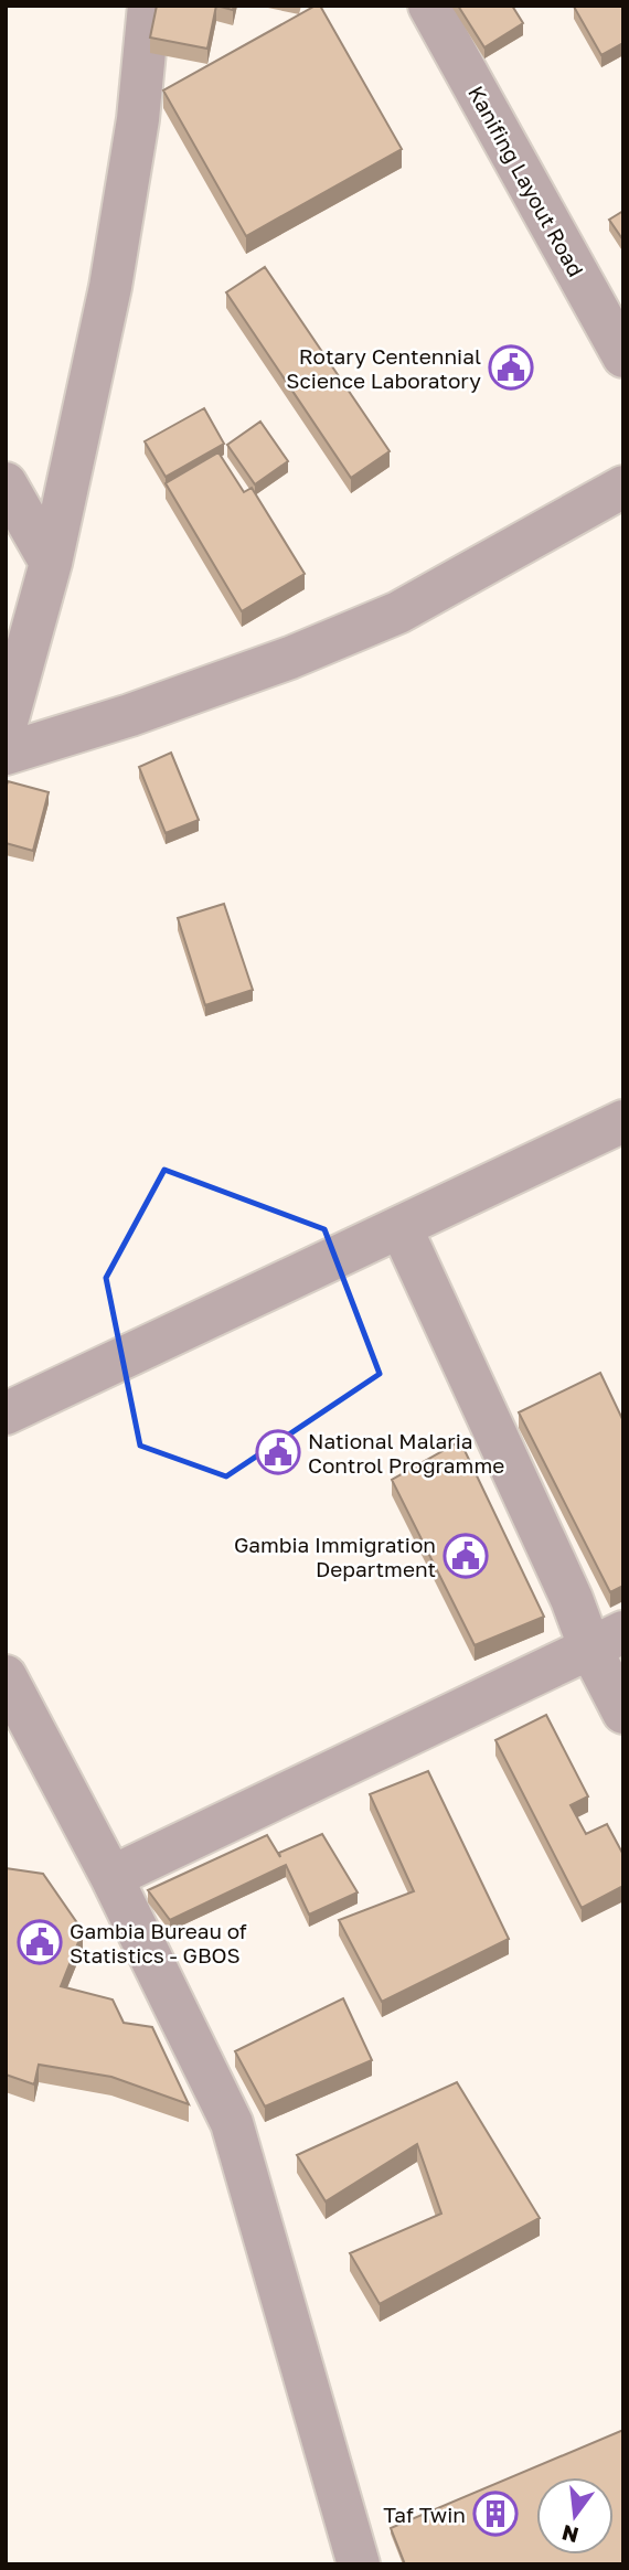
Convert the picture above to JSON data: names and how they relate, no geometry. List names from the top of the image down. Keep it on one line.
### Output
{"streets":{"street":["Kanifing Layout Road"]},"places":{"public building":["Rotary Centennial Science Laboratory","National Malaria Control Programme","Gambia Immigration Department","Gambia Bureau of Statistics - GBOS"],"building":["Taf Twin"]},"north":"bottom"}
